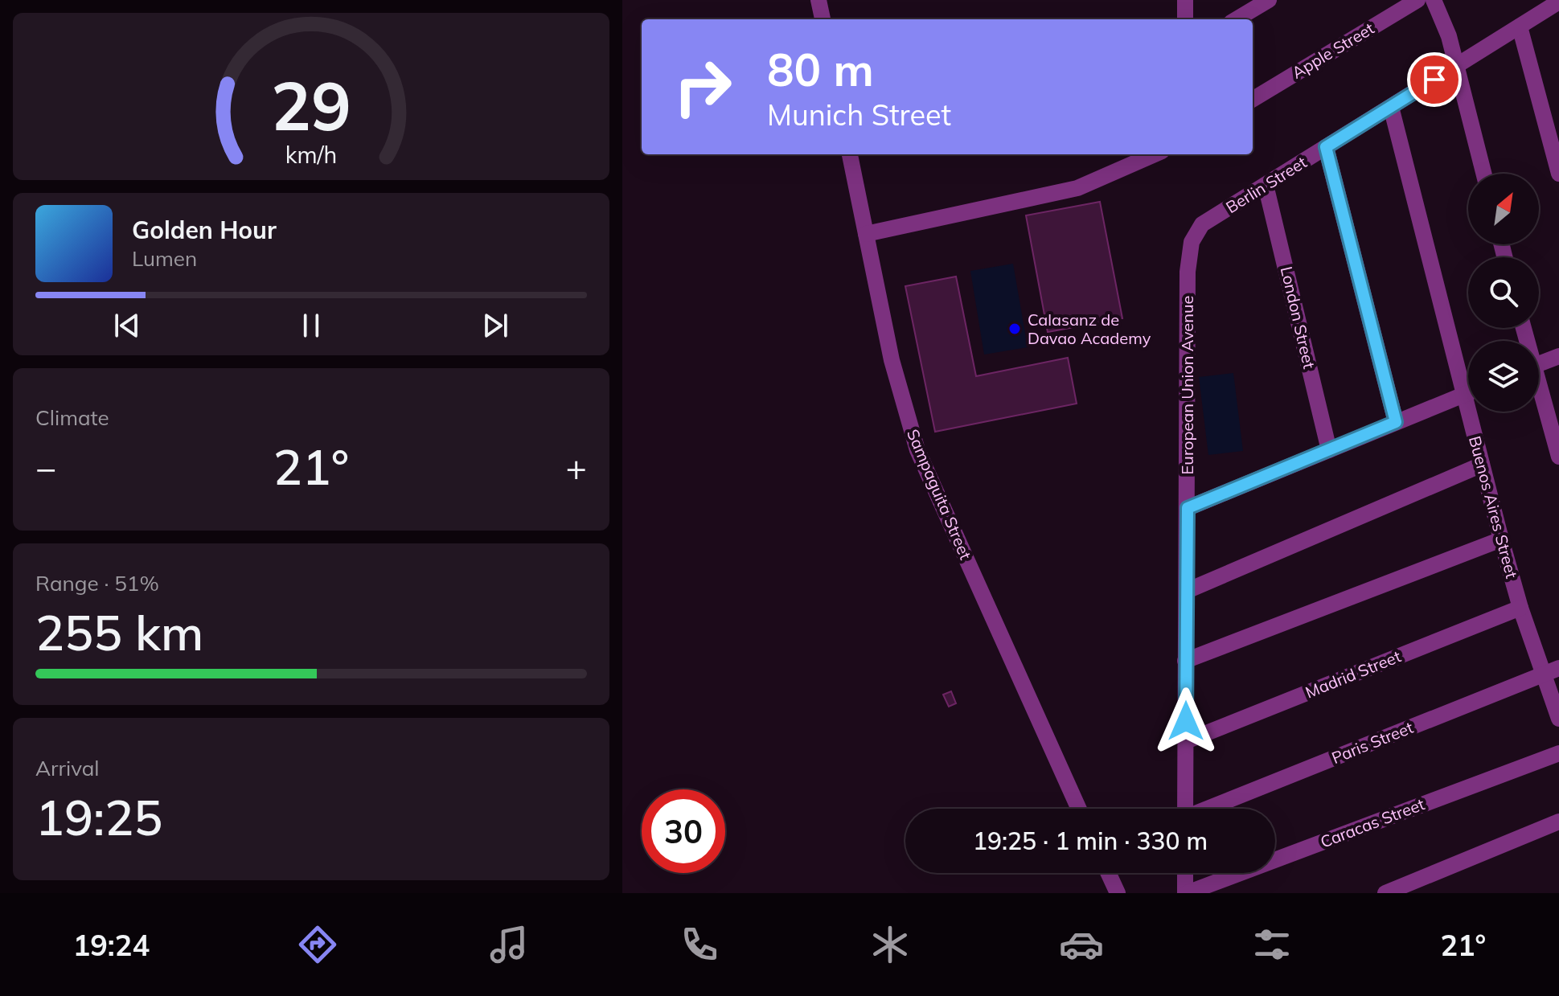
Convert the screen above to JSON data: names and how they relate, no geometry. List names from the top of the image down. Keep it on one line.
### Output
{"streets":{"street":["Apple Street","Berlin Street","London Street","European Union Avenue","Sampaguita Street","Buenos Aires Street","Madrid Street","Paris Street","Caracas Street"]},"crossings":[["Berlin Street","London Street"],["Berlin Street","European Union Avenue"],["Berlin Street","Buenos Aires Street"],["European Union Avenue","Madrid Street"],["Buenos Aires Street","Madrid Street"],["Buenos Aires Street","Paris Street"]],"places":["Calasanz de Davao Academy"],"north":"top right","page":{"turn":["80 m","Munich Street"],"song":["Golden Hour","Lumen"],"tile":["Climate",["Range · 51%","255 km"],["Arrival","19:25"]],"heat":["−","21°","+"],"limit":"30","trip":"19:25 · 1 min · 330 m","tabs":["19:24","21°"],"gauge":["29","km/h"]}}
